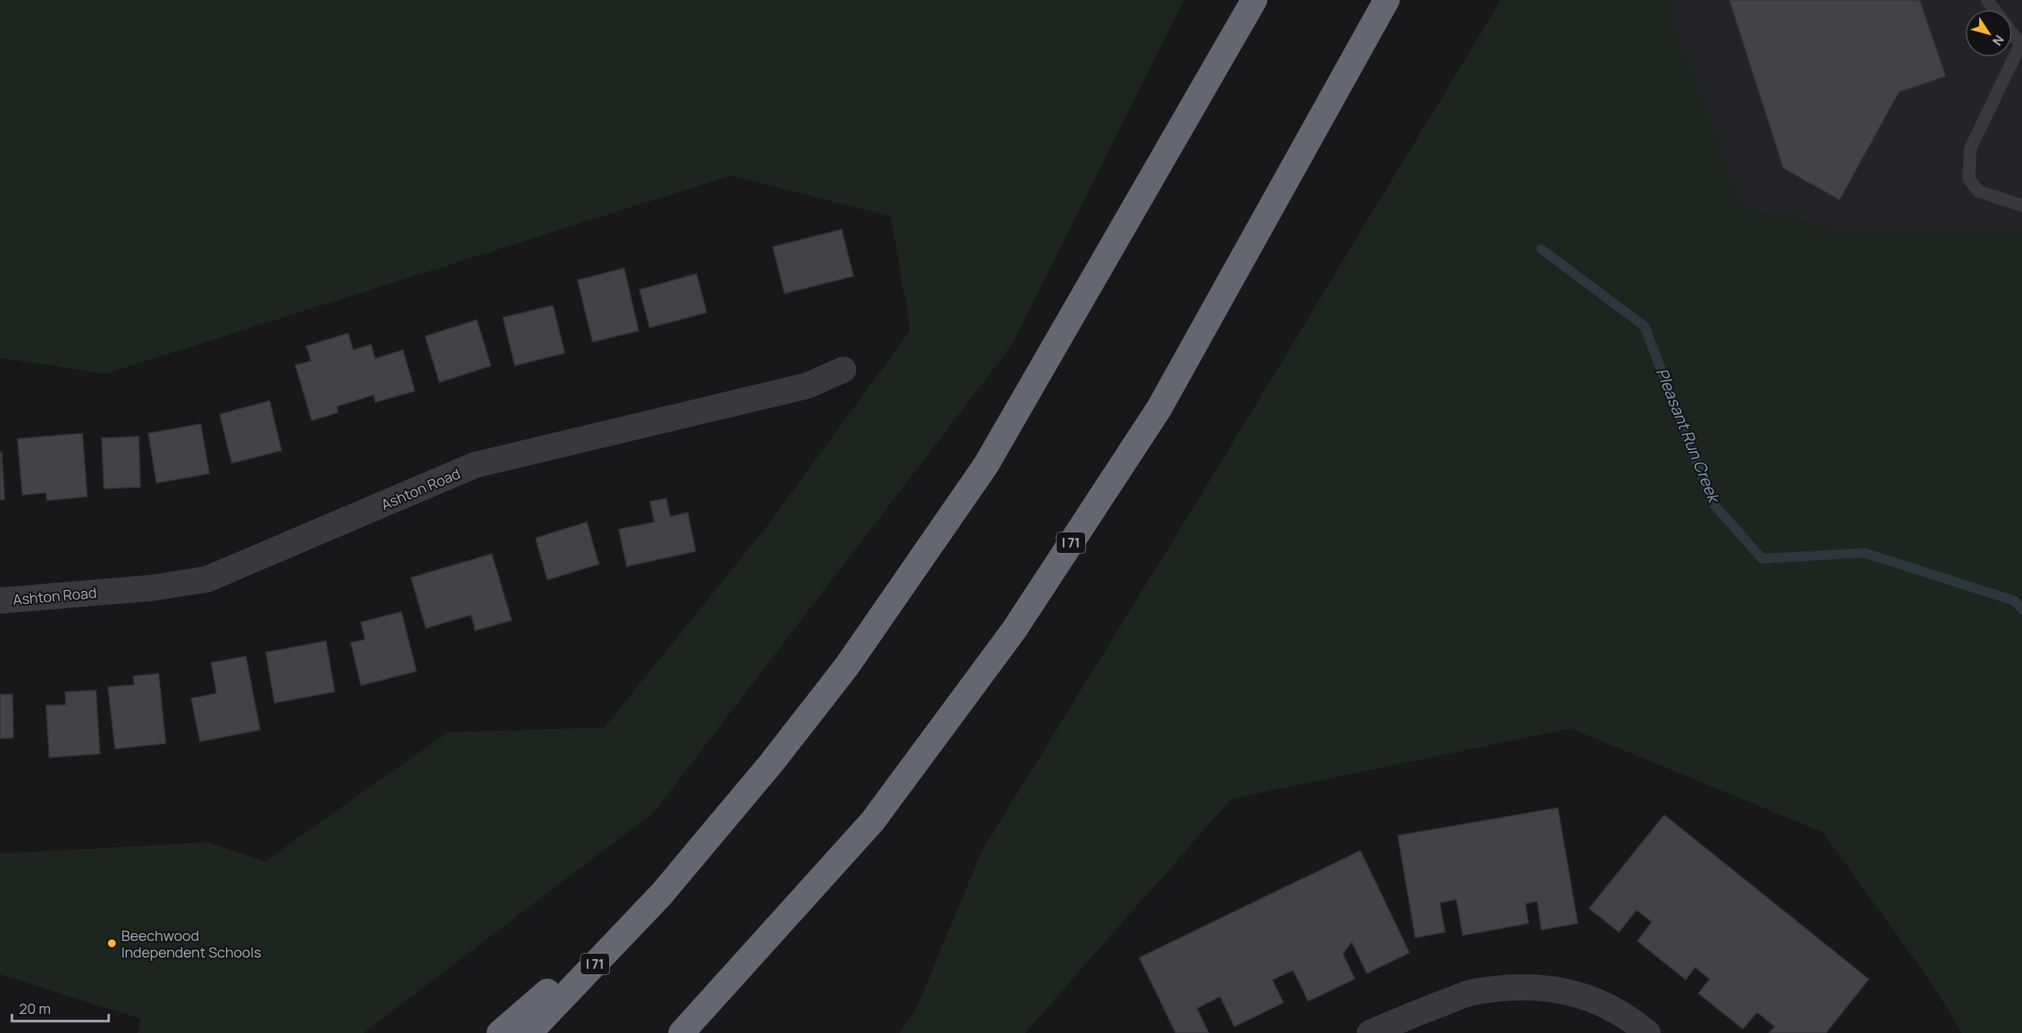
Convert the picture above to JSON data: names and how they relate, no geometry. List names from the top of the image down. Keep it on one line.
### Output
{"streets":{"highway":["I 71"],"street":["Ashton Road"]},"water":["Pleasant Run Creek"],"places":["Beechwood Independent Schools"],"scale_bar":"20 m","north":"bottom right"}
